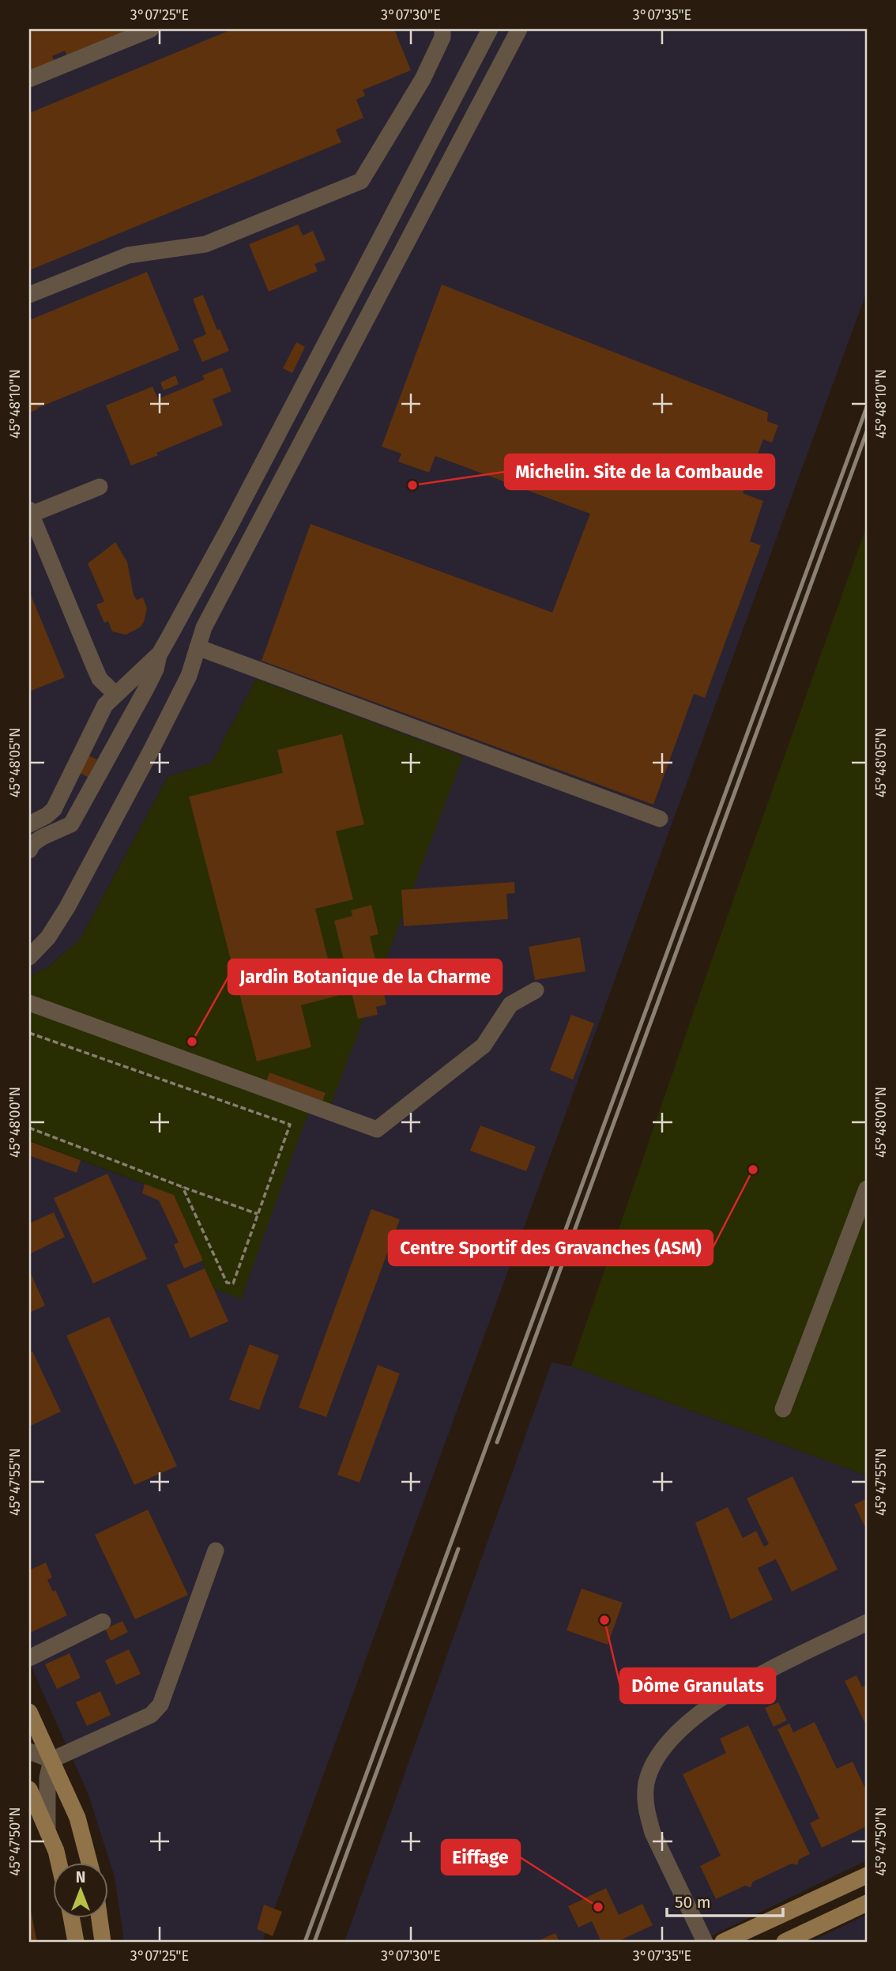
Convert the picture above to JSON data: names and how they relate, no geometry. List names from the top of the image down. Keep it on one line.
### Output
{"places":["Michelin. Site de la Combaude","Jardin Botanique de la Charme","Centre Sportif des Gravanches (ASM)","Dôme Granulats","Eiffage"],"scale_bar":"50 m","north":"top","coordinates":["3°07'25\"E","3°07'30\"E","3°07'35\"E","45°48'10\"N","45°48'05\"N","45°48'00\"N","45°47'55\"N","45°47'50\"N"]}
